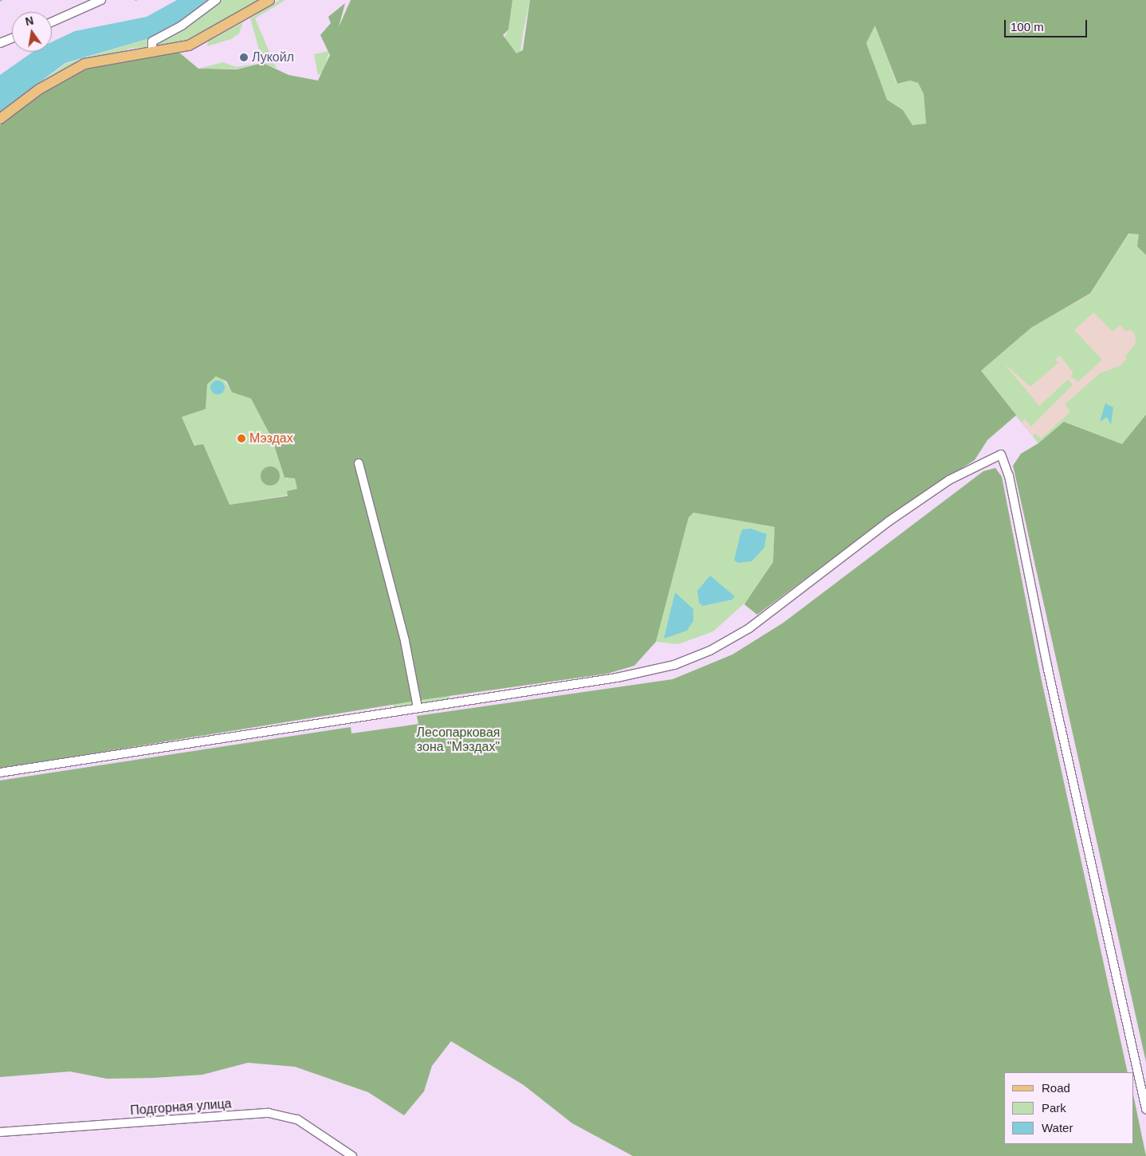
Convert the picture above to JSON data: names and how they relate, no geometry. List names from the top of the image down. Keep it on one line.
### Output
{"streets":{"street":["Подгорная улица"]},"parks":["Лесопарковая зона \"Мэздах\""],"places":["Лукойл","Мэздах"],"legend":["Road","Park","Water"],"scale_bar":"100 m","north":"top"}
